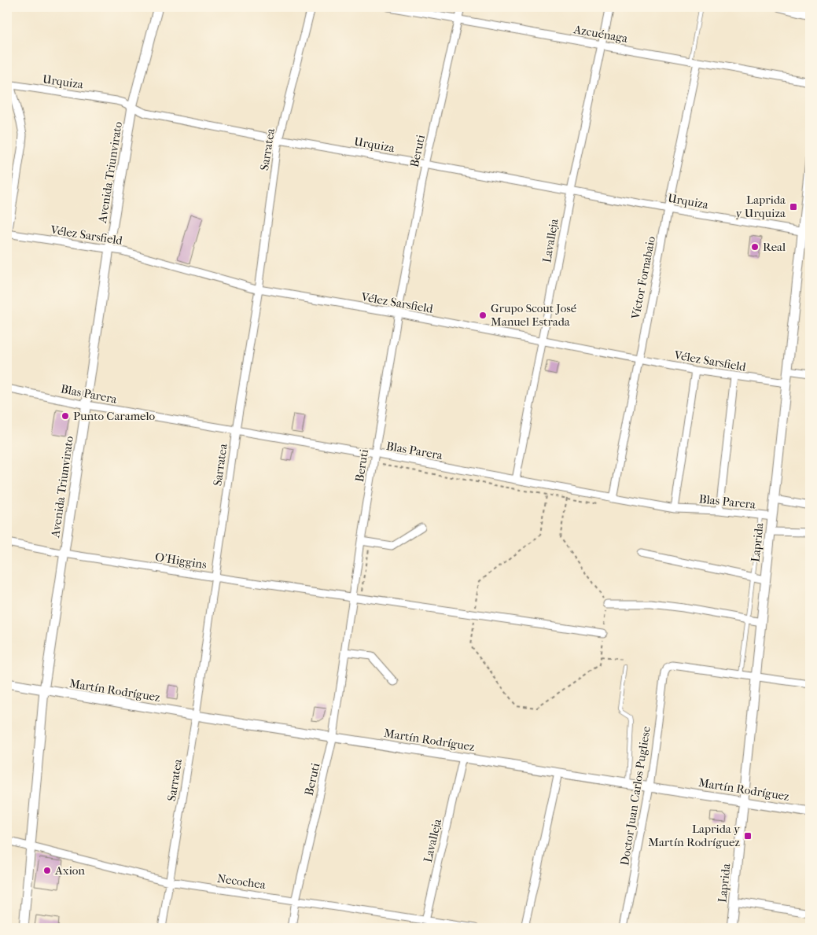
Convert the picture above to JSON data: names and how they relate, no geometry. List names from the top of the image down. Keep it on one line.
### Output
{"streets":{"street":["Azcuénaga","Urquiza","Sarratea","Beruti","Avenida Triunvirato","Vélez Sarsfield","Lavalleja","Víctor Fornabaio","Blas Parera","Laprida","O'Higgins","Martín Rodríguez","Doctor Juan Carlos Pugliese","Necochea"]},"crossings":[["Azcuénaga","Beruti"],["Azcuénaga","Lavalleja"],["Azcuénaga","Víctor Fornabaio"],["Urquiza","Sarratea"],["Urquiza","Beruti"],["Urquiza","Avenida Triunvirato"],["Urquiza","Lavalleja"],["Urquiza","Víctor Fornabaio"],["Urquiza","Laprida"],["Sarratea","Vélez Sarsfield"],["Sarratea","Blas Parera"],["Sarratea","O'Higgins"],["Sarratea","Martín Rodríguez"],["Sarratea","Necochea"],["Beruti","Vélez Sarsfield"],["Beruti","Blas Parera"],["Beruti","O'Higgins"],["Beruti","Martín Rodríguez"],["Beruti","Necochea"],["Avenida Triunvirato","Vélez Sarsfield"],["Avenida Triunvirato","Blas Parera"],["Avenida Triunvirato","O'Higgins"],["Avenida Triunvirato","Martín Rodríguez"],["Avenida Triunvirato","Necochea"],["Vélez Sarsfield","Lavalleja"],["Vélez Sarsfield","Víctor Fornabaio"],["Vélez Sarsfield","Laprida"],["Lavalleja","Blas Parera"],["Lavalleja","Martín Rodríguez"],["Lavalleja","Necochea"],["Víctor Fornabaio","Blas Parera"],["Blas Parera","Laprida"],["Laprida","Martín Rodríguez"],["Martín Rodríguez","Doctor Juan Carlos Pugliese"]],"places":{"transit":["Laprida y Urquiza","Laprida y Martín Rodríguez"],"other":["Real","Grupo Scout José Manuel Estrada","Punto Caramelo","Axion"]}}
